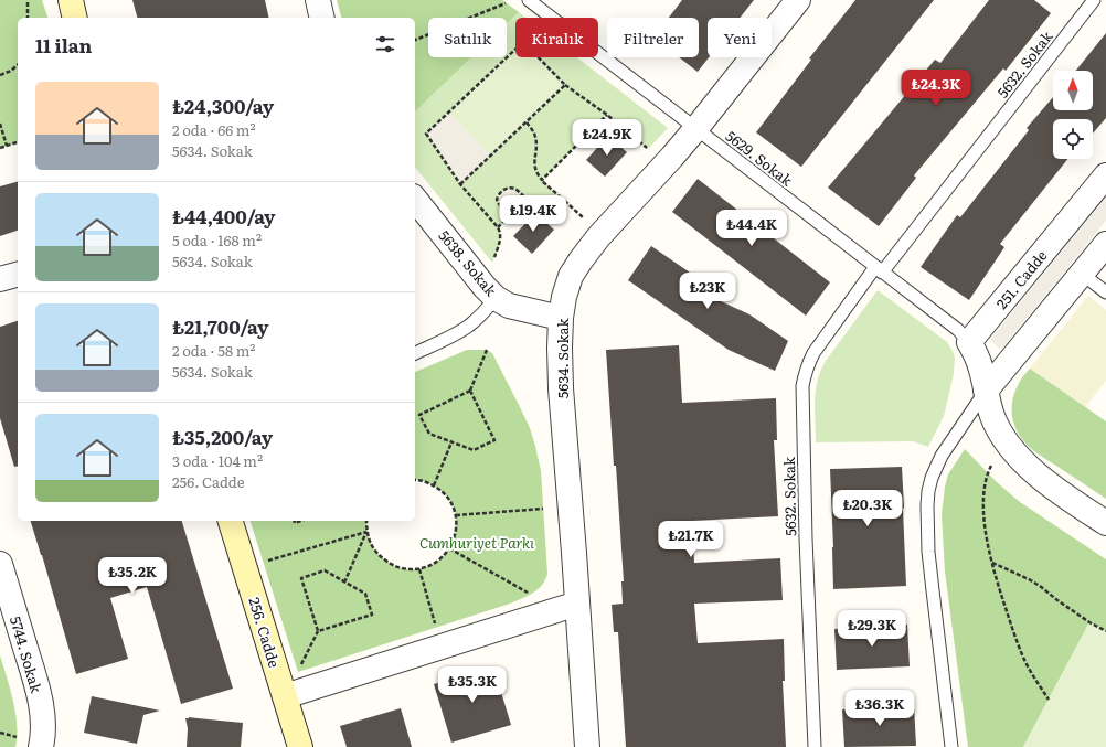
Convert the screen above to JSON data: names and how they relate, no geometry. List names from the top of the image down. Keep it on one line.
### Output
{"streets":{"street":["5638. Sokak","251. Cadde","5634. Sokak","256. Cadde","5744. Sokak"],"lane":["5632. Sokak","5629. Sokak"]},"crossings":[["5632. Sokak","5629. Sokak"],["5629. Sokak","251. Cadde"],["5629. Sokak","5634. Sokak"],["5638. Sokak","5634. Sokak"]],"parks":["Cumhuriyet Parkı"],"north":"top","page":{"chip":["Satılık","Kiralık","Filtreler","Yeni"],"heading":"11 ilan","price":["₺24.3K","₺24.9K","₺19.4K","₺44.4K","₺23K","₺20.3K","₺21.7K","₺35.2K","₺29.3K","₺35.3K","₺36.3K"],"list":[{"name":"₺24,300/ay","note":"2 oda · 66 m² · 5634. Sokak"},{"name":"₺44,400/ay","note":"5 oda · 168 m² · 5634. Sokak"},{"name":"₺21,700/ay","note":"2 oda · 58 m² · 5634. Sokak"},{"name":"₺35,200/ay","note":"3 oda · 104 m² · 256. Cadde"}]}}
